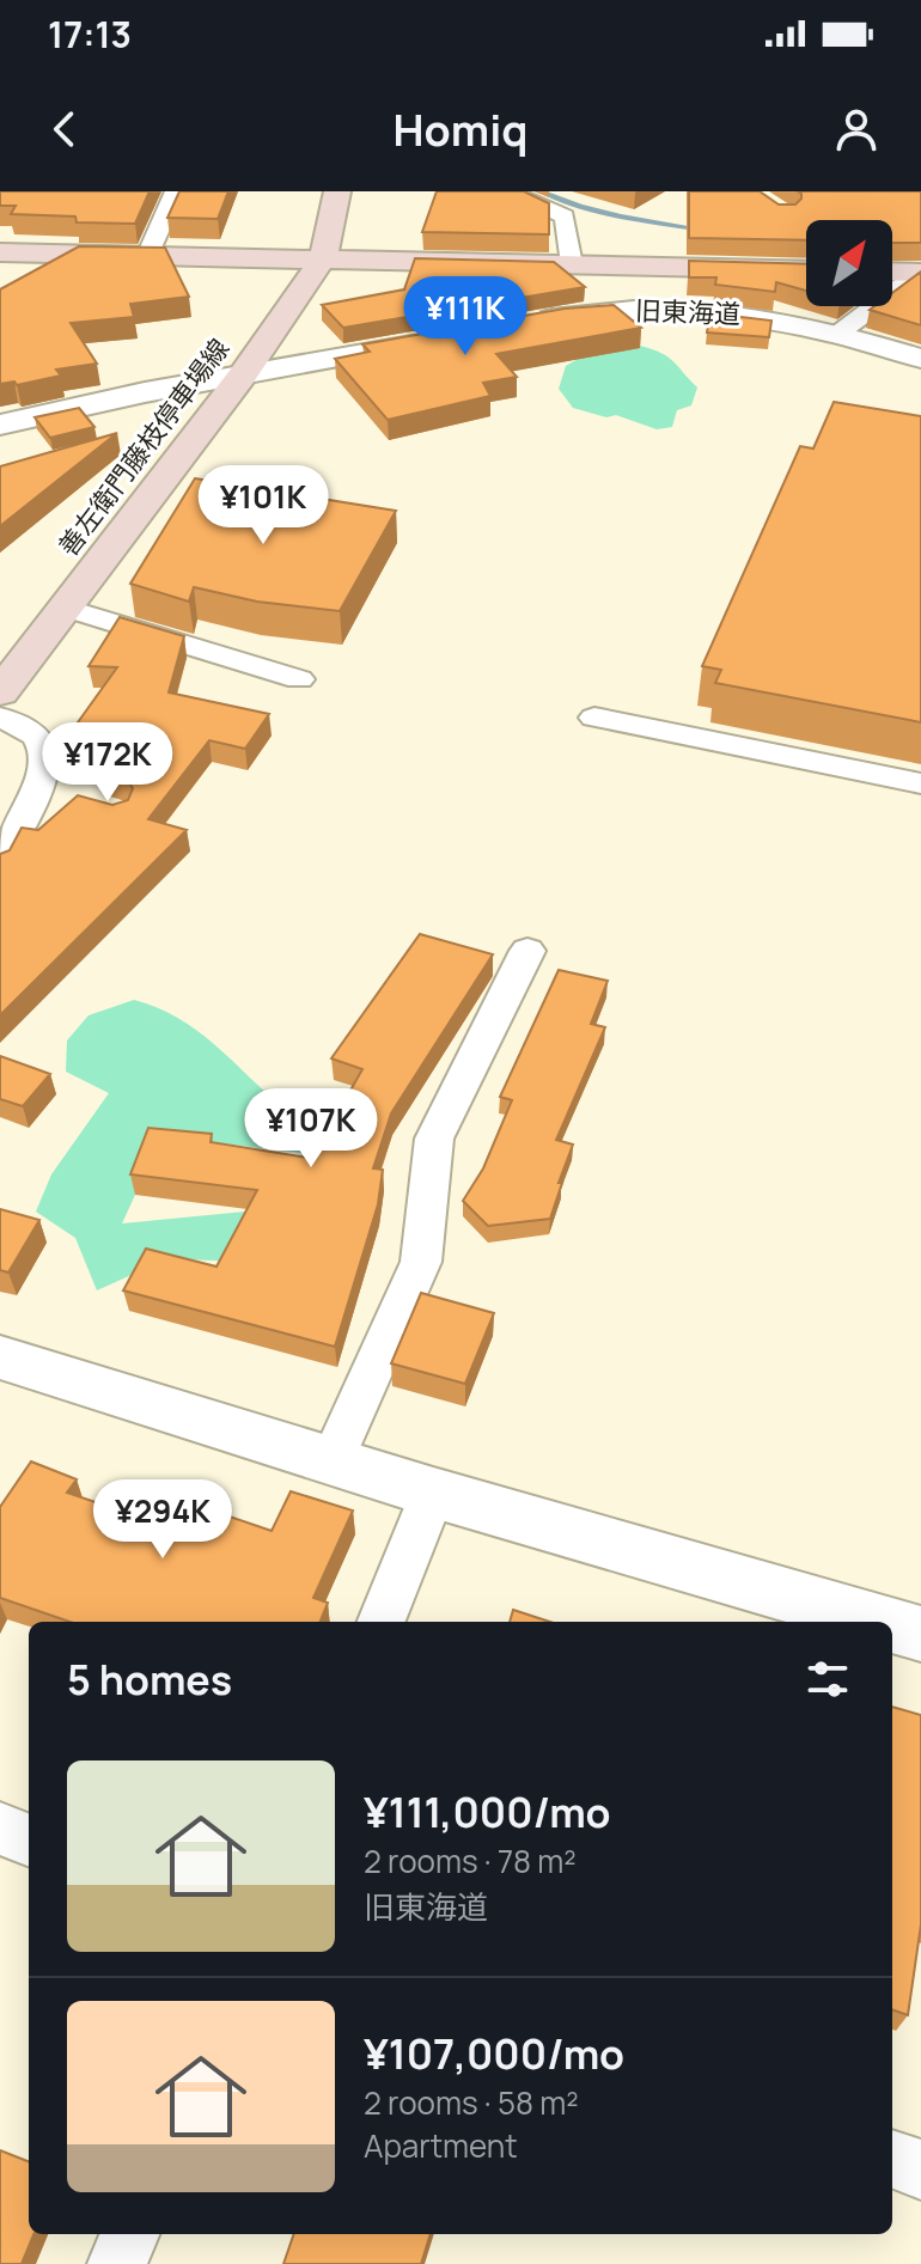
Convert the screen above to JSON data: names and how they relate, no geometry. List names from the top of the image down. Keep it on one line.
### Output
{"streets":{"main road":["善左衛門藤枝停車場線"],"street":["旧東海道"]},"north":"top right","page":{"status":"17:13","header":"Homiq","price":["¥111K","¥101K","¥172K","¥107K","¥294K"],"heading":"5 homes","list":[{"name":"¥111,000/mo","note":"2 rooms · 78 m² · 旧東海道"},{"name":"¥107,000/mo","note":"2 rooms · 58 m² · Apartment"}]}}
